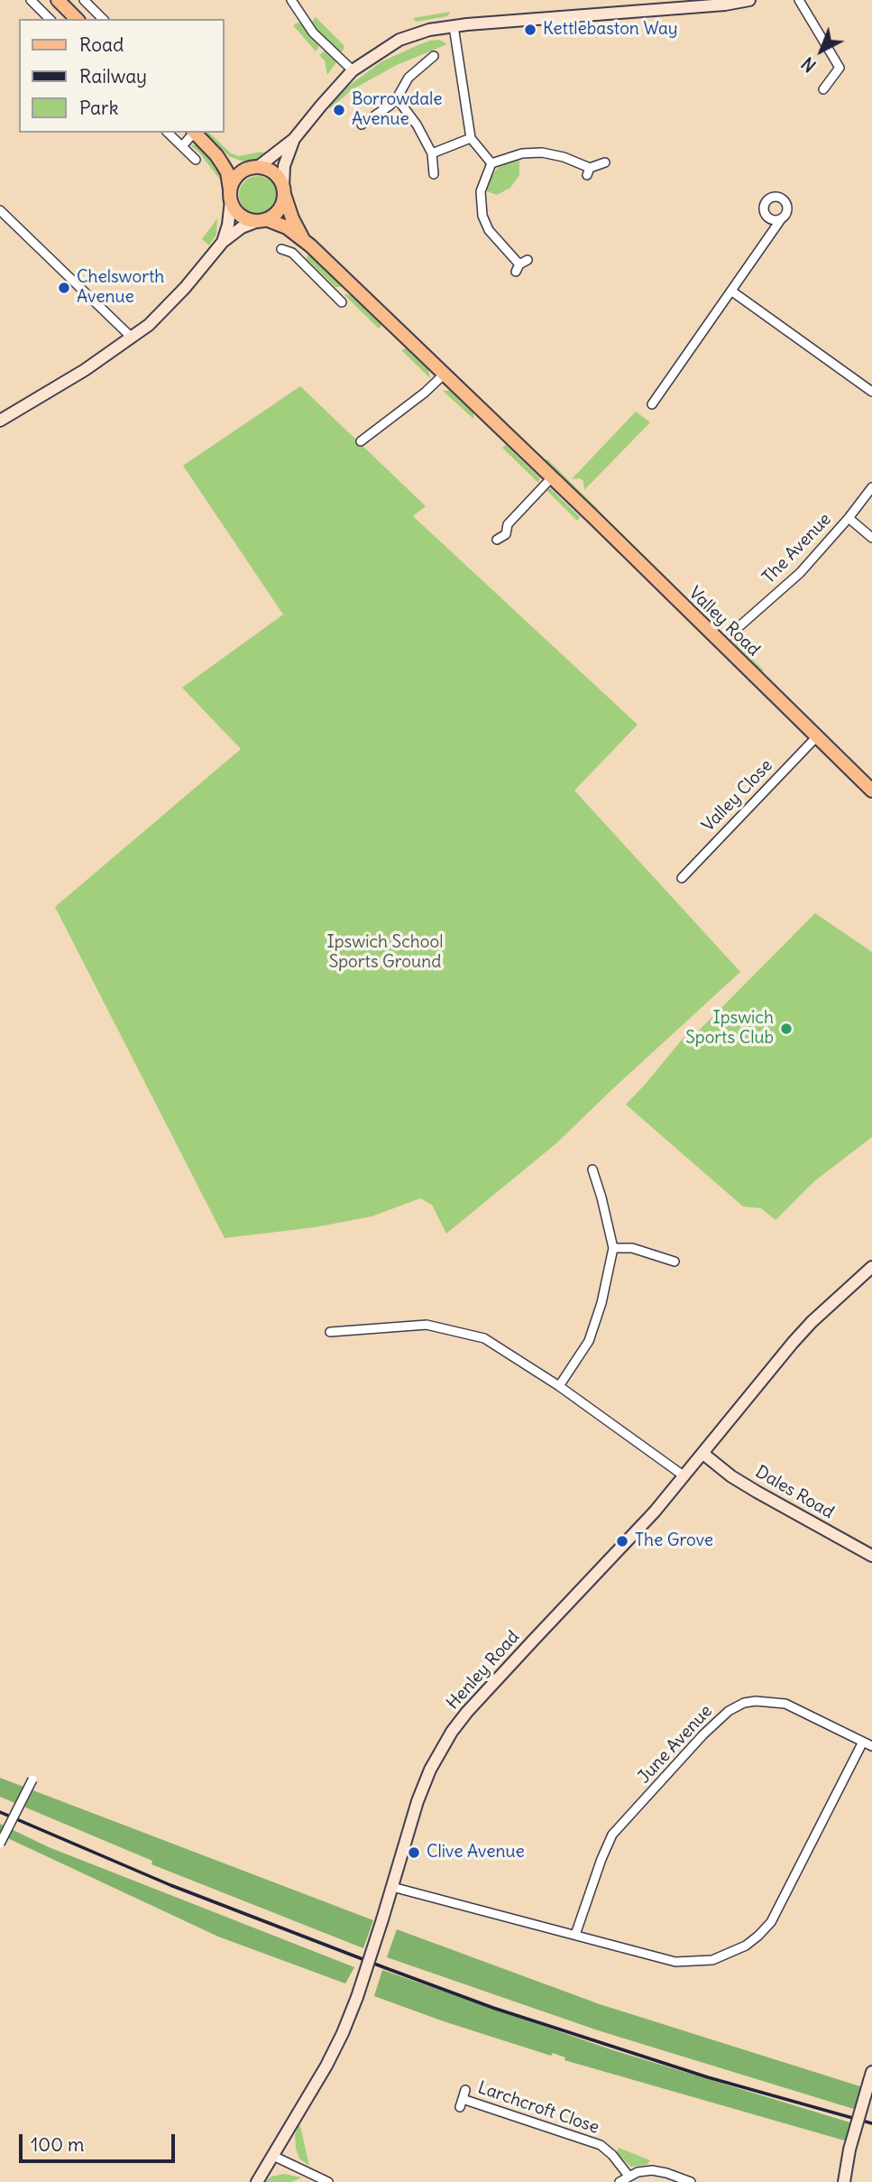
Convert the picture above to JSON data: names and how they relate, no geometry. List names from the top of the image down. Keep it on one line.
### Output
{"streets":{"main road":["Valley Road"],"street":["The Avenue","Valley Close","Dales Road","Henley Road","June Avenue","Larchcroft Close"]},"crossings":[["Valley Road","Valley Close"],["Dales Road","Henley Road"]],"parks":["Ipswich School Sports Ground"],"places":["Kettlebaston Way","Borrowdale Avenue","Chelsworth Avenue","Ipswich Sports Club","The Grove","Clive Avenue"],"legend":["Road","Railway","Park"],"scale_bar":"100 m","north":"bottom left"}
